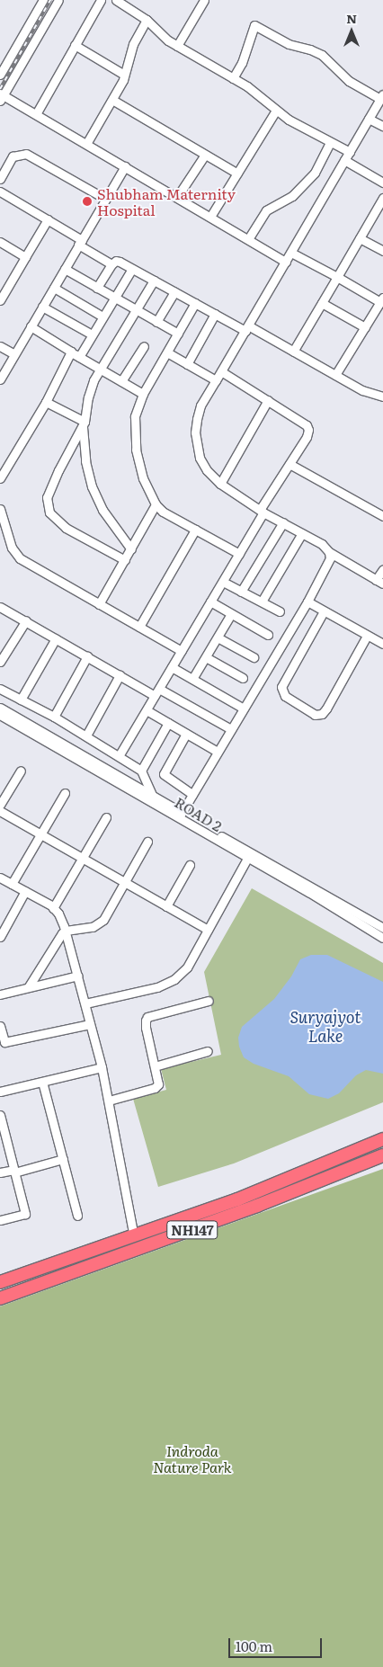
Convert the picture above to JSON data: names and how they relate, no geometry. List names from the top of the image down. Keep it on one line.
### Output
{"streets":{"highway":["NH147"],"street":["ROAD 2"]},"water":["Suryajyot Lake"],"parks":["Indroda Nature Park"],"places":["Shubham Maternity Hospital"],"scale_bar":"100 m","north":"top"}
